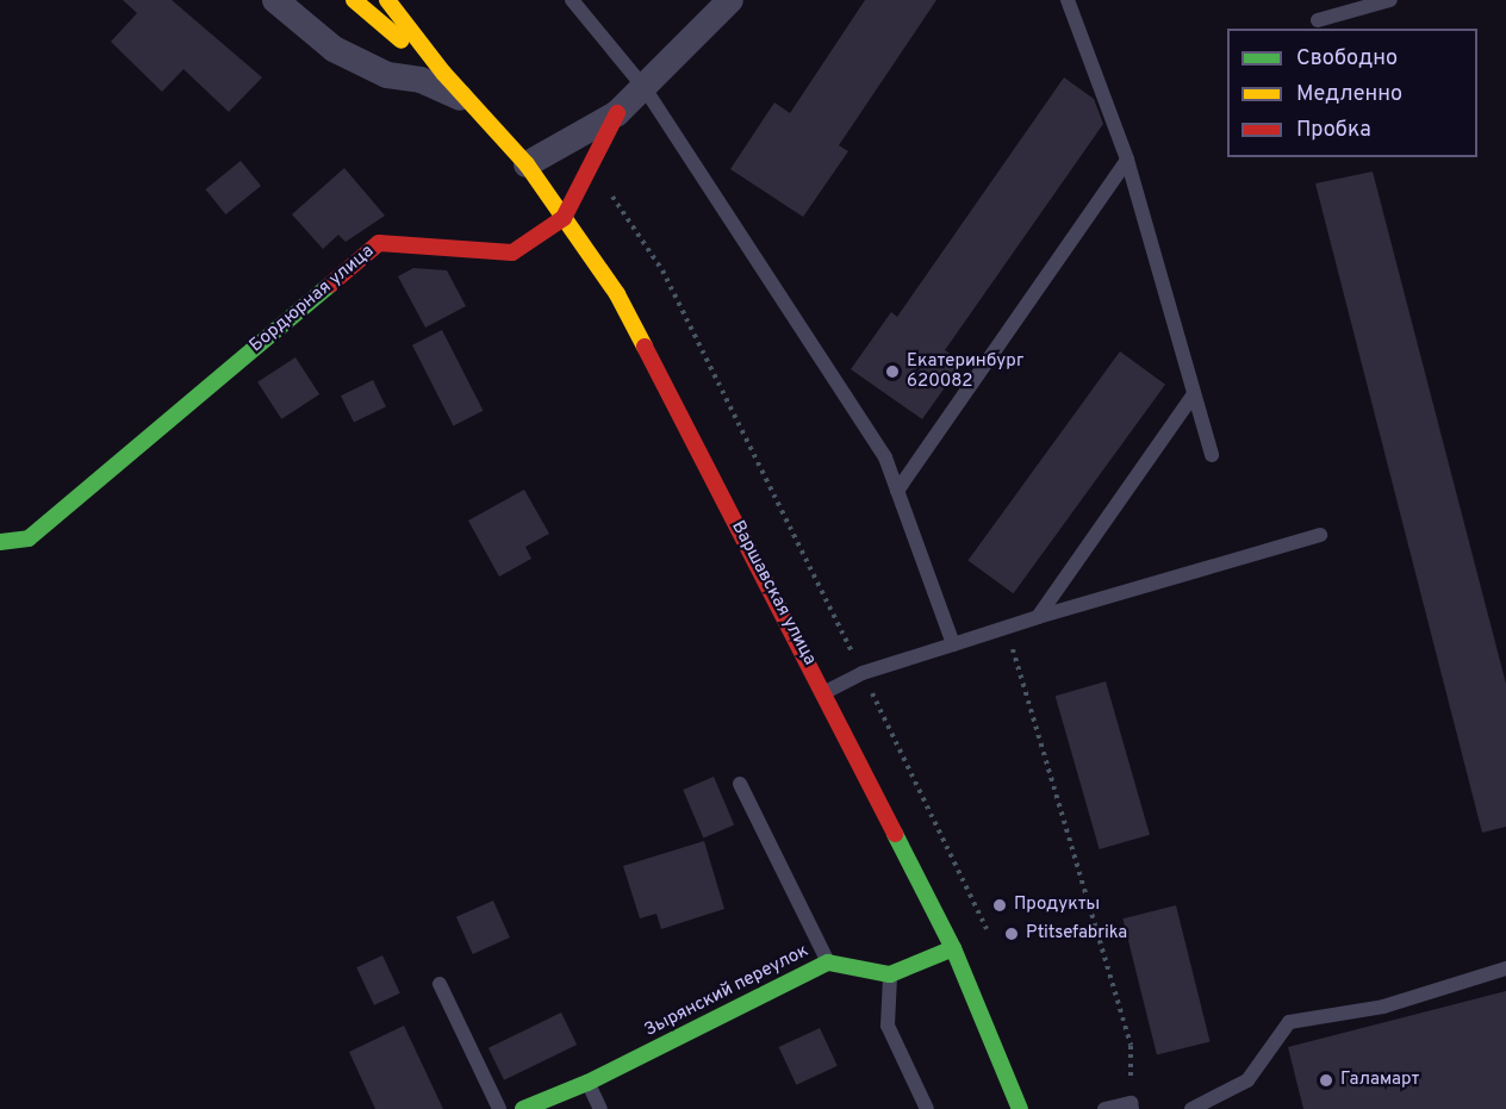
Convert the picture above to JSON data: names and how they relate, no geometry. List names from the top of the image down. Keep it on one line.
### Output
{"streets":{"main road":["Бордюрная улица","Варшавская улица","Зырянский переулок"]},"crossings":[["Бордюрная улица","Варшавская улица"]],"places":["Екатеринбург 620082","Продукты","Ptitsefabrika","Галамарт"],"legend":["Свободно","Медленно","Пробка"]}
